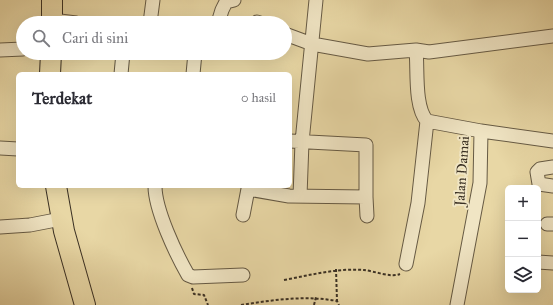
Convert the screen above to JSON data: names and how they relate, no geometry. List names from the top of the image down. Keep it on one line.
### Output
{"streets":{"street":["Jalan Damai"]},"page":{"search":"Cari di sini","heading":["Terdekat","0 hasil"],"map_buttons":["+","−"]}}
